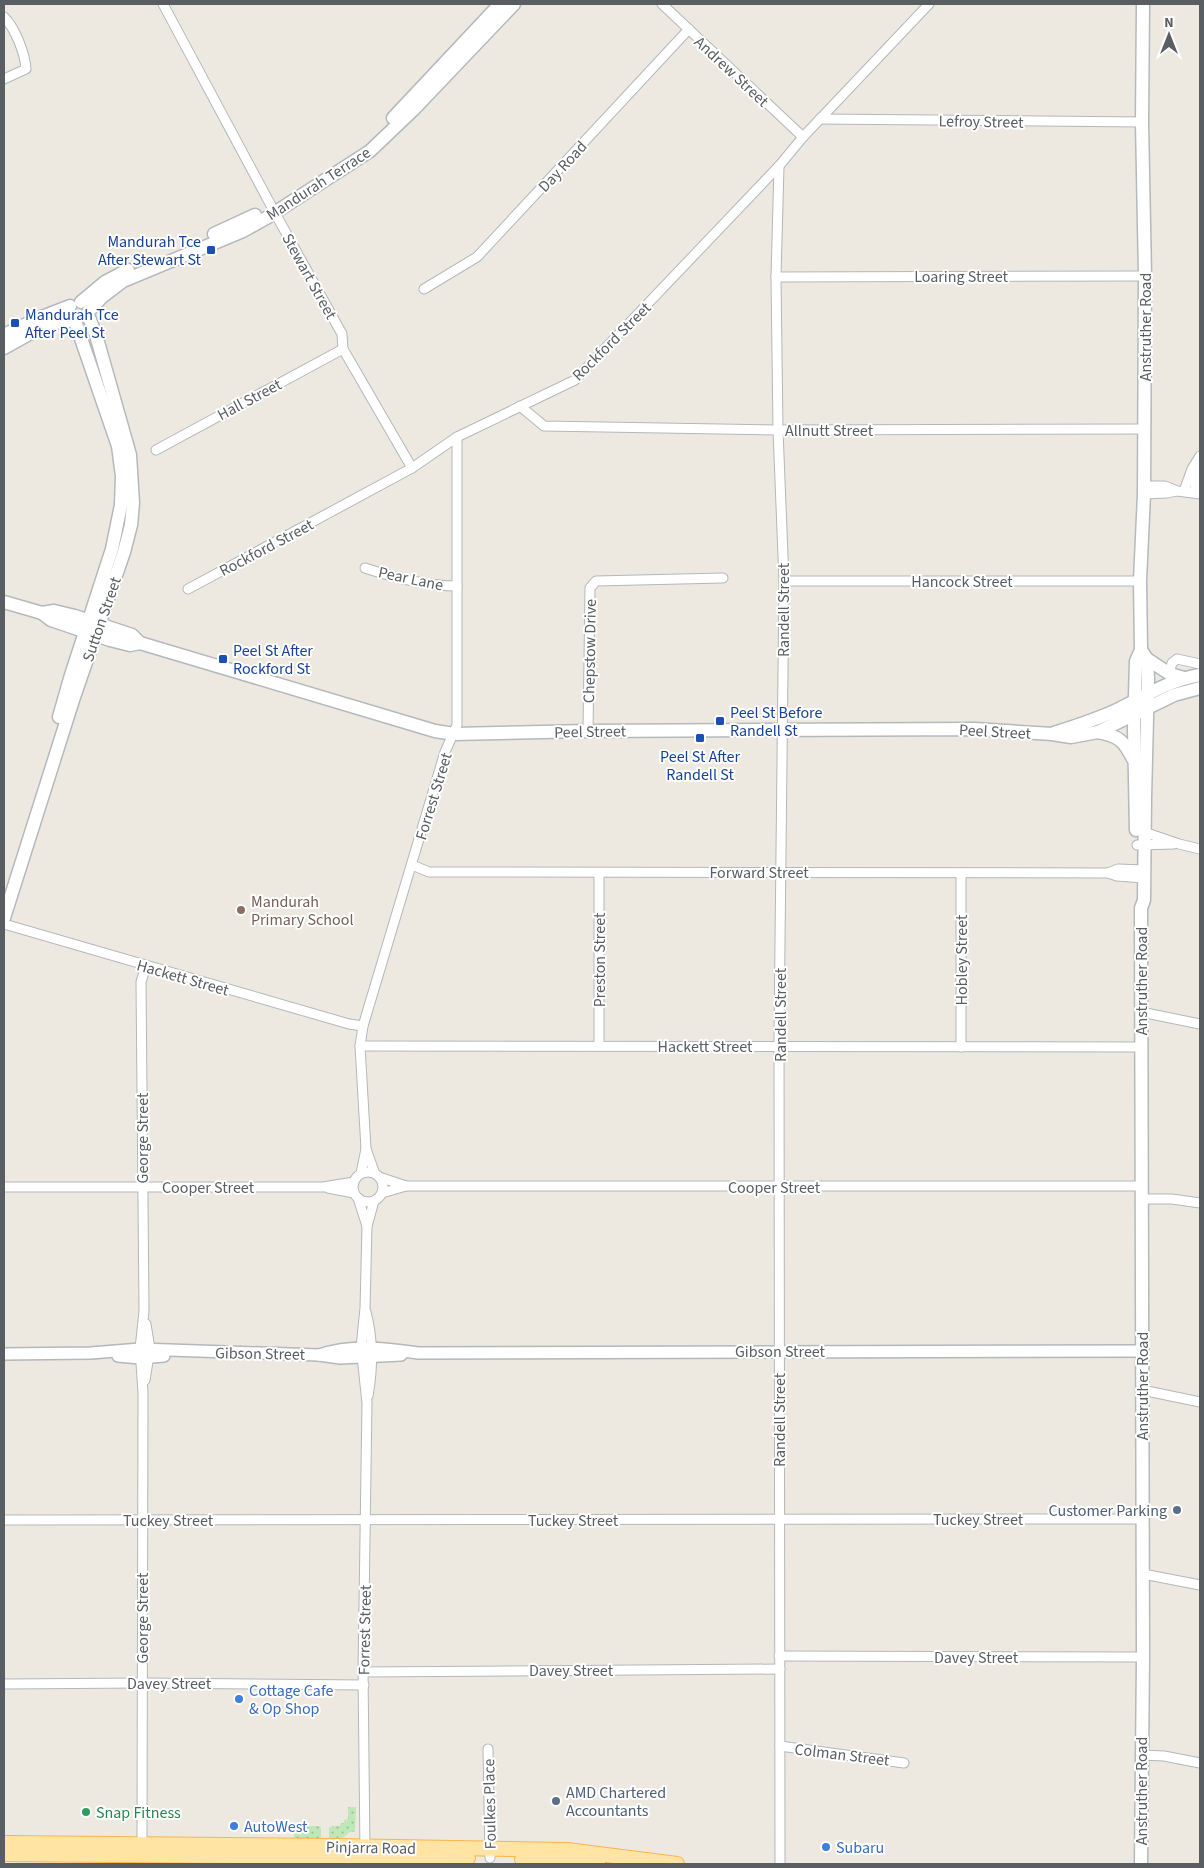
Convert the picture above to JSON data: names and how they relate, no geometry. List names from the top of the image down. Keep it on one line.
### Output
{"streets":{"main road":["Mandurah Terrace","Anstruther Road","Sutton Street","Peel Street","Pinjarra Road"],"street":["Andrew Street","Lefroy Street","Day Road","Stewart Street","Loaring Street","Rockford Street","Hall Street","Allnutt Street","Pear Lane","Hancock Street","Randell Street","Chepstow Drive","Forrest Street","Forward Street","Preston Street","Hobley Street","Hackett Street","George Street","Cooper Street","Gibson Street","Tuckey Street","Davey Street","Colman Street","Foulkes Place"]},"crossings":[["Andrew Street","Day Road"],["Andrew Street","Rockford Street"],["Lefroy Street","Anstruther Road"],["Lefroy Street","Rockford Street"],["Mandurah Terrace","Stewart Street"],["Mandurah Terrace","Sutton Street"],["Stewart Street","Rockford Street"],["Stewart Street","Hall Street"],["Loaring Street","Anstruther Road"],["Loaring Street","Randell Street"],["Anstruther Road","Allnutt Street"],["Anstruther Road","Hancock Street"],["Anstruther Road","Peel Street"],["Anstruther Road","Forward Street"],["Anstruther Road","Hackett Street"],["Anstruther Road","Cooper Street"],["Anstruther Road","Gibson Street"],["Anstruther Road","Tuckey Street"],["Anstruther Road","Davey Street"],["Rockford Street","Allnutt Street"],["Rockford Street","Randell Street"],["Rockford Street","Forrest Street"],["Allnutt Street","Randell Street"],["Pear Lane","Forrest Street"],["Hancock Street","Randell Street"],["Randell Street","Peel Street"],["Randell Street","Forward Street"],["Randell Street","Hackett Street"],["Randell Street","Cooper Street"],["Randell Street","Gibson Street"],["Randell Street","Tuckey Street"],["Randell Street","Davey Street"],["Randell Street","Colman Street"],["Sutton Street","Peel Street"],["Chepstow Drive","Peel Street"],["Peel Street","Forrest Street"],["Forrest Street","Forward Street"],["Forrest Street","Hackett Street"],["Forrest Street","Cooper Street"],["Forrest Street","Gibson Street"],["Forrest Street","Tuckey Street"],["Forrest Street","Davey Street"],["Forrest Street","Pinjarra Road"],["Forward Street","Preston Street"],["Forward Street","Hobley Street"],["Preston Street","Hackett Street"],["Hobley Street","Hackett Street"],["Hackett Street","George Street"],["George Street","Cooper Street"],["George Street","Gibson Street"],["George Street","Tuckey Street"],["George Street","Davey Street"],["George Street","Pinjarra Road"],["Foulkes Place","Pinjarra Road"]],"places":{"transit":["Mandurah Tce After Stewart St","Mandurah Tce After Peel St","Peel St After Rockford St","Peel St Before Randell St","Peel St After Randell St"],"other":["Mandurah Primary School","Customer Parking","Cottage Cafe & Op Shop","AMD Chartered Accountants","Snap Fitness","AutoWest","Subaru"]},"north":"top"}
